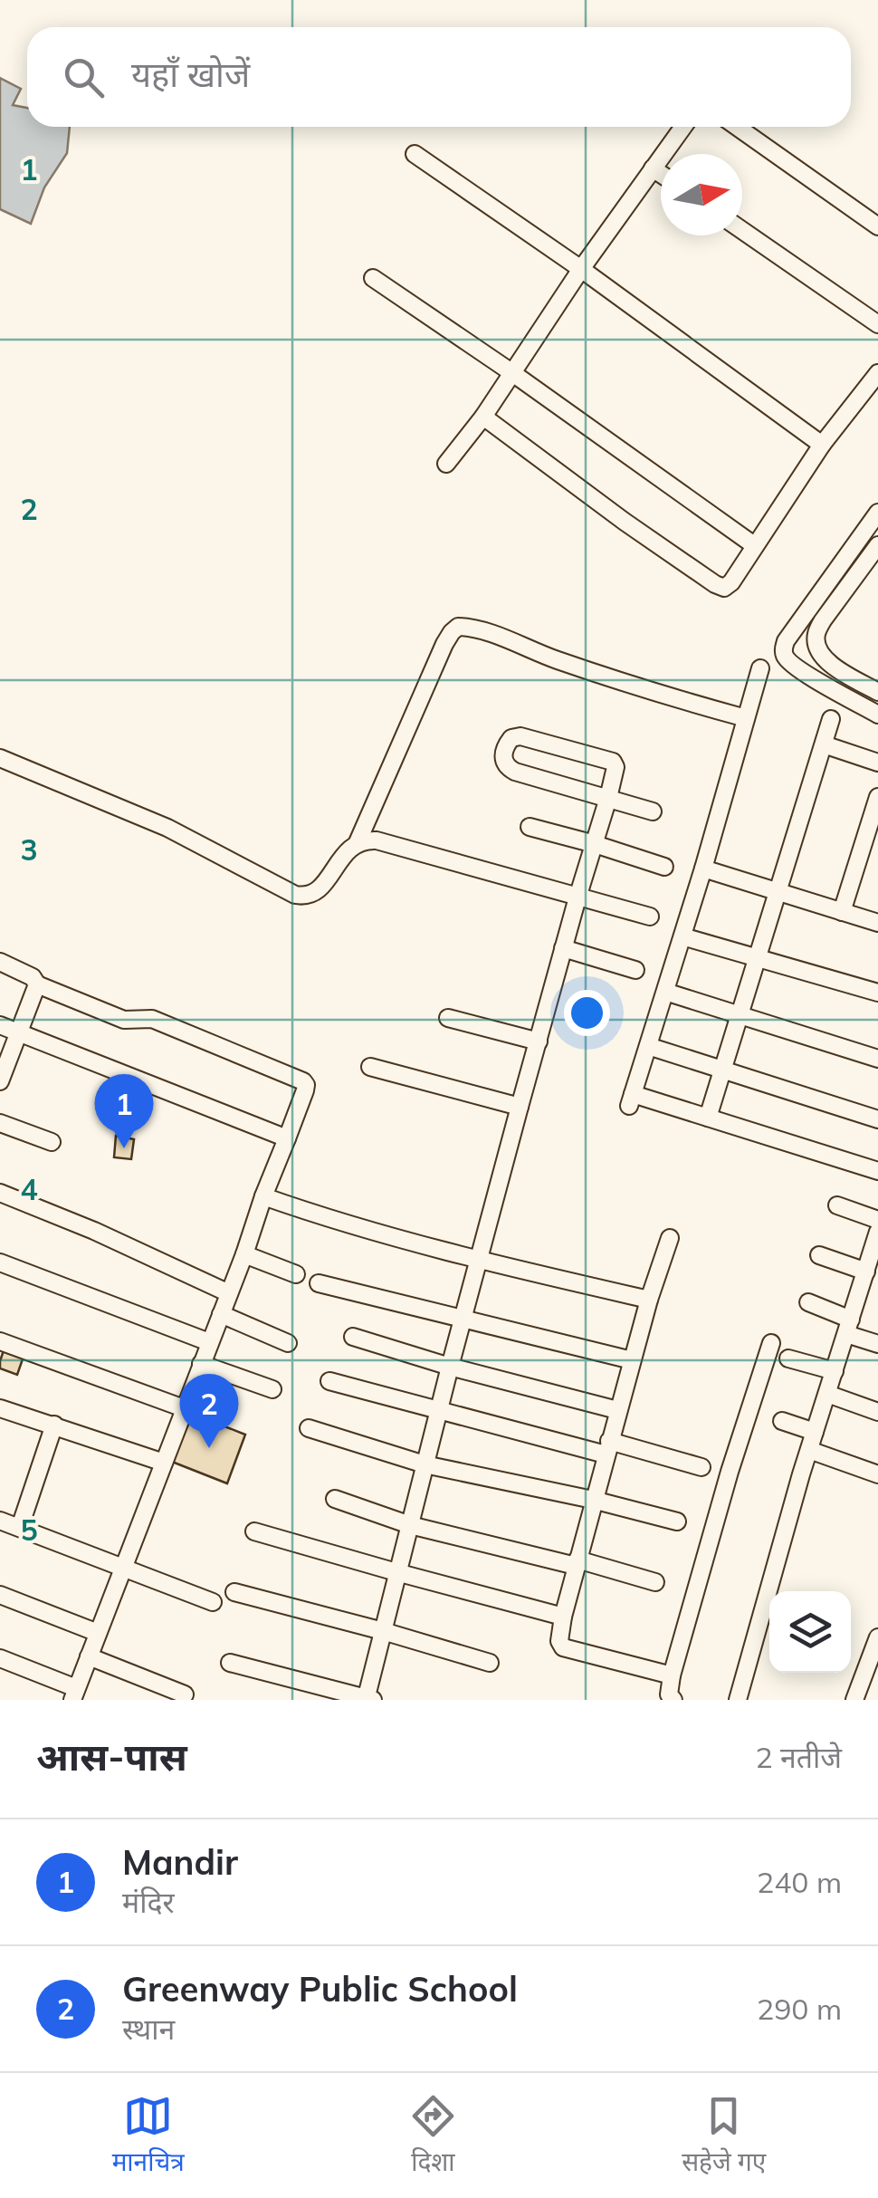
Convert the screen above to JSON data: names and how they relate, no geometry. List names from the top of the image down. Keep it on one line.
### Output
{"north":"right","page":{"search":"यहाँ खोजें","pins":["1","2"],"heading":["आस-पास","2 नतीजे"],"list":[{"mark":"1","name":"Mandir","note":"मंदिर","value":"240 m"},{"mark":"2","name":"Greenway Public School","note":"स्थान","value":"290 m"}],"nav":["मानचित्र","दिशा","सहेजे गए"]},"grid":{"rows":["1","2","3","4","5"]}}
